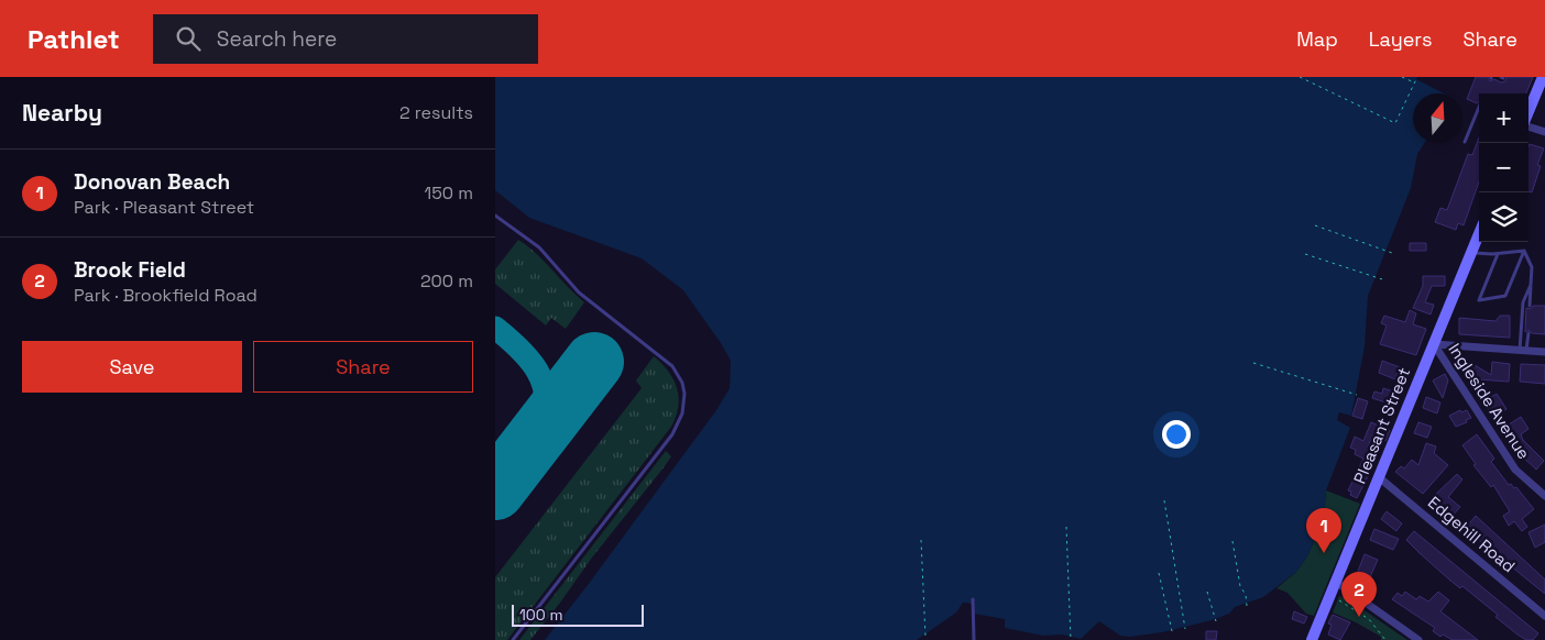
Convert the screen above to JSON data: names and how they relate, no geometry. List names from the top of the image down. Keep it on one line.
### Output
{"streets":{"main road":["Pleasant Street"],"street":["Ingleside Avenue","Edgehill Road"]},"crossings":[["Ingleside Avenue","Pleasant Street"],["Pleasant Street","Edgehill Road"]],"scale_bar":"100 m","north":"top","page":{"header":"Pathlet","search":"Search here","nav":["Map","Layers","Share"],"heading":["Nearby","2 results"],"map_buttons":["+","−"],"list":[{"mark":"1","name":"Donovan Beach","note":"Park · Pleasant Street","value":"150 m"},{"mark":"2","name":"Brook Field","note":"Park · Brookfield Road","value":"200 m"}],"buttons":["Save","Share"],"pins":["1","2"],"scale":"100 m"}}
